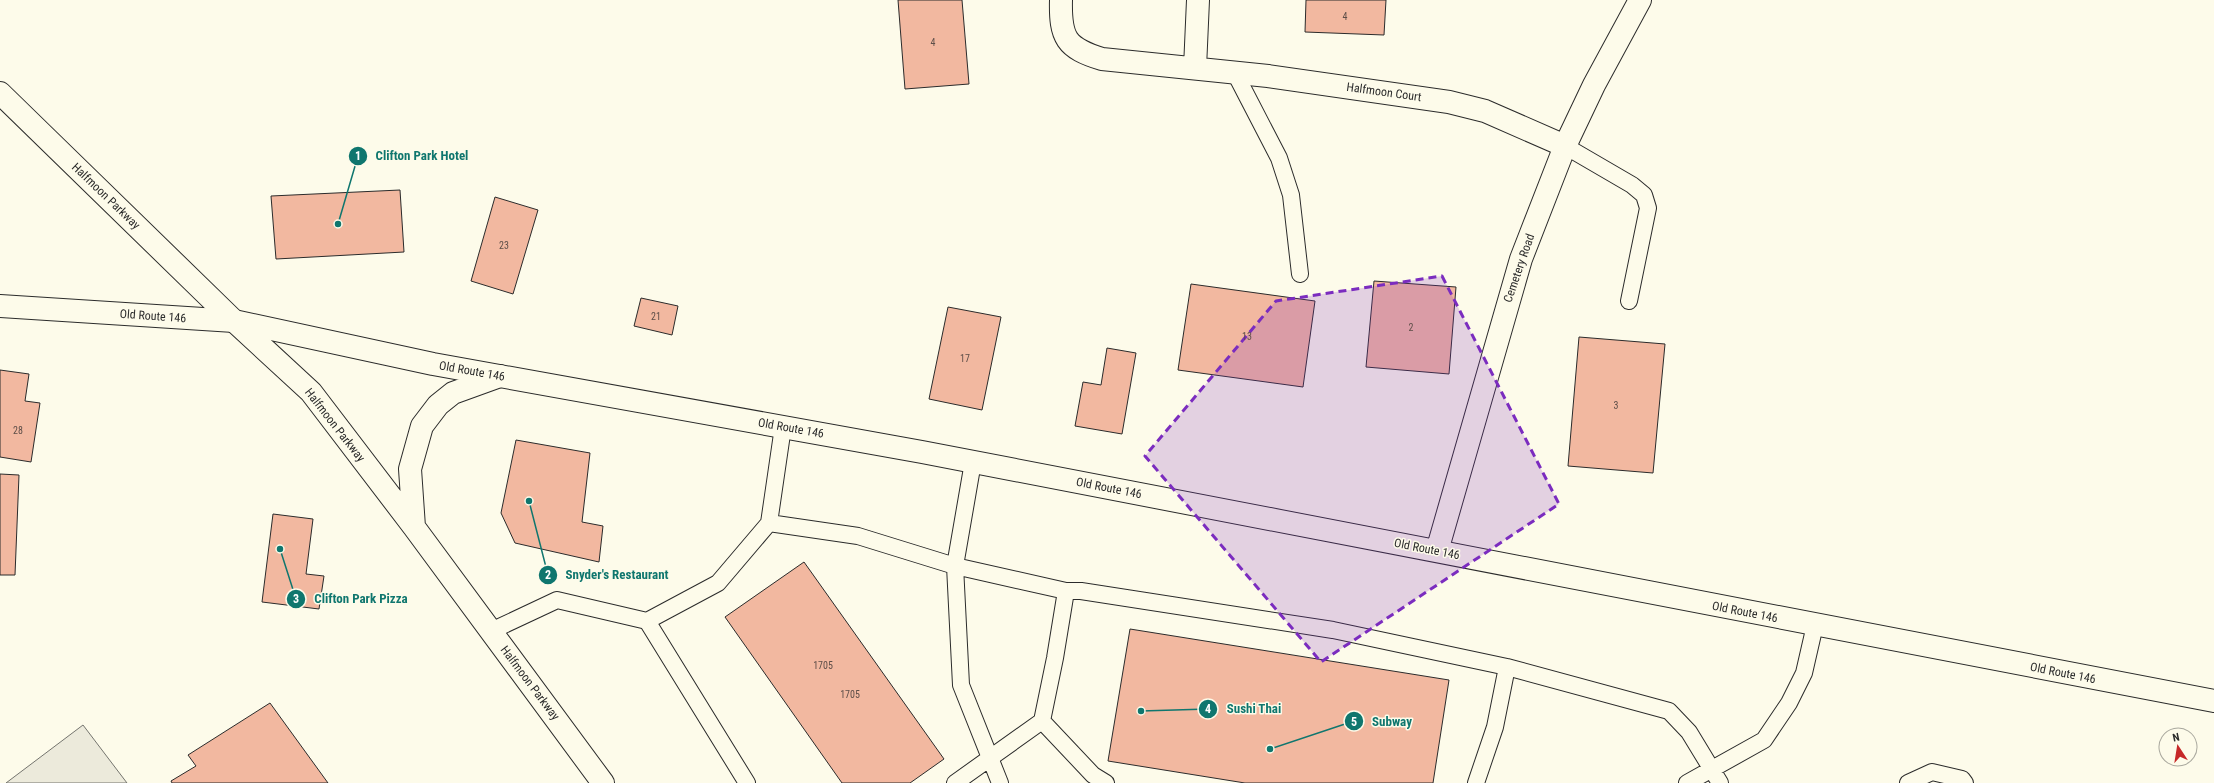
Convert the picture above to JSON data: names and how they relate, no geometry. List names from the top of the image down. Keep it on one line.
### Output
{"streets":{"street":["Halfmoon Court","Halfmoon Parkway","Cemetery Road","Old Route 146"]},"crossings":[["Halfmoon Court","Cemetery Road"],["Halfmoon Parkway","Old Route 146"],["Cemetery Road","Old Route 146"]],"places":["Clifton Park Hotel","Snyder's Restaurant","Clifton Park Pizza","Sushi Thai","Subway"],"house_numbers":["4","4","23","21","2","13","17","3","28","1705","1705"],"north":"top"}
